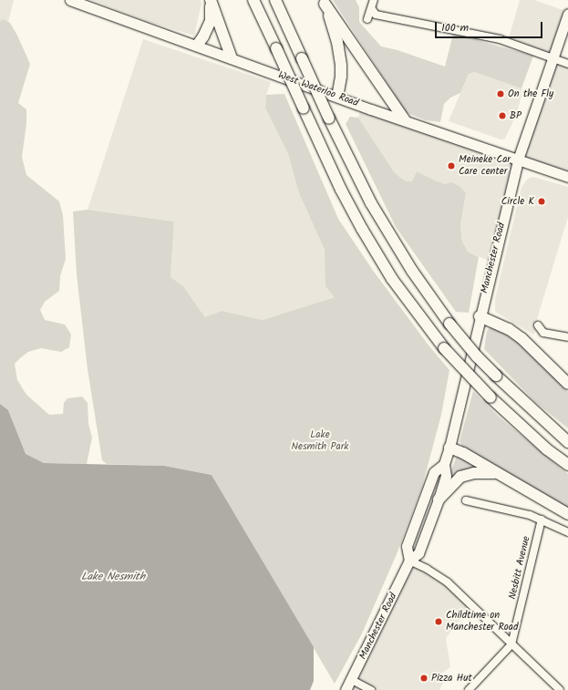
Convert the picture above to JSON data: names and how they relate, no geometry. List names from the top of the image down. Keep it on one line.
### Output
{"streets":{"main road":["West Waterloo Road","Manchester Road"],"street":["Nesbitt Avenue"]},"crossings":[["West Waterloo Road","Manchester Road"]],"water":["Lake Nesmith"],"parks":["Lake Nesmith Park"],"places":["On the Fly","BP","Meineke Car Care center","Circle K","Childtime on Manchester Road","Pizza Hut"],"scale_bar":"100 m"}
